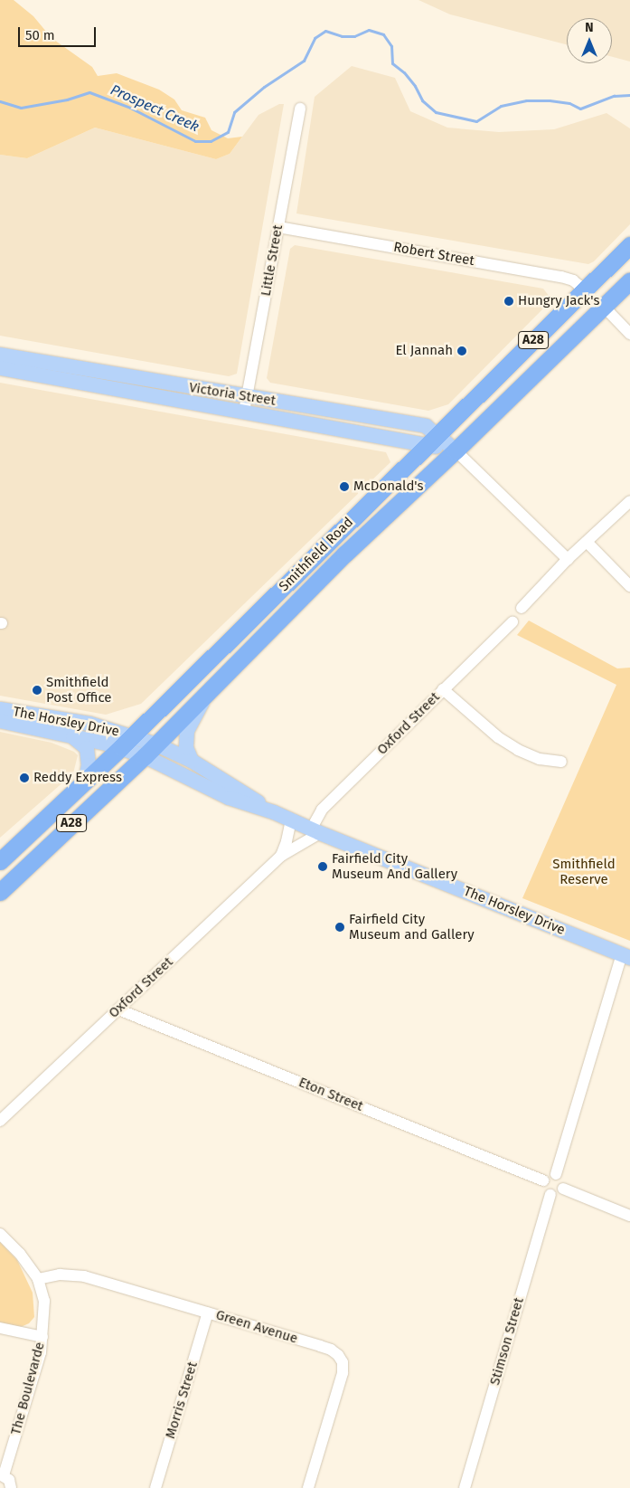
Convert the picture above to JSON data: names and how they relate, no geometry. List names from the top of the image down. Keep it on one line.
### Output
{"streets":{"highway":["A28","Smithfield Road"],"main road":["Victoria Street","The Horsley Drive"],"street":["Robert Street","Little Street","Oxford Street","Eton Street","Green Avenue","Stimson Street","The Boulevarde","Morris Street"]},"crossings":[["Robert Street","Little Street"],["Robert Street","Smithfield Road"],["Little Street","Victoria Street"],["Victoria Street","Smithfield Road"],["Smithfield Road","The Horsley Drive"],["The Horsley Drive","Oxford Street"],["Oxford Street","Eton Street"],["Eton Street","Stimson Street"],["Green Avenue","The Boulevarde"],["Green Avenue","Morris Street"]],"water":["Prospect Creek"],"parks":["Smithfield Reserve"],"places":["Hungry Jack's","El Jannah","McDonald's","Smithfield Post Office","Reddy Express","Fairfield City Museum And Gallery","Fairfield City Museum and Gallery"],"scale_bar":"50 m","north":"top"}
